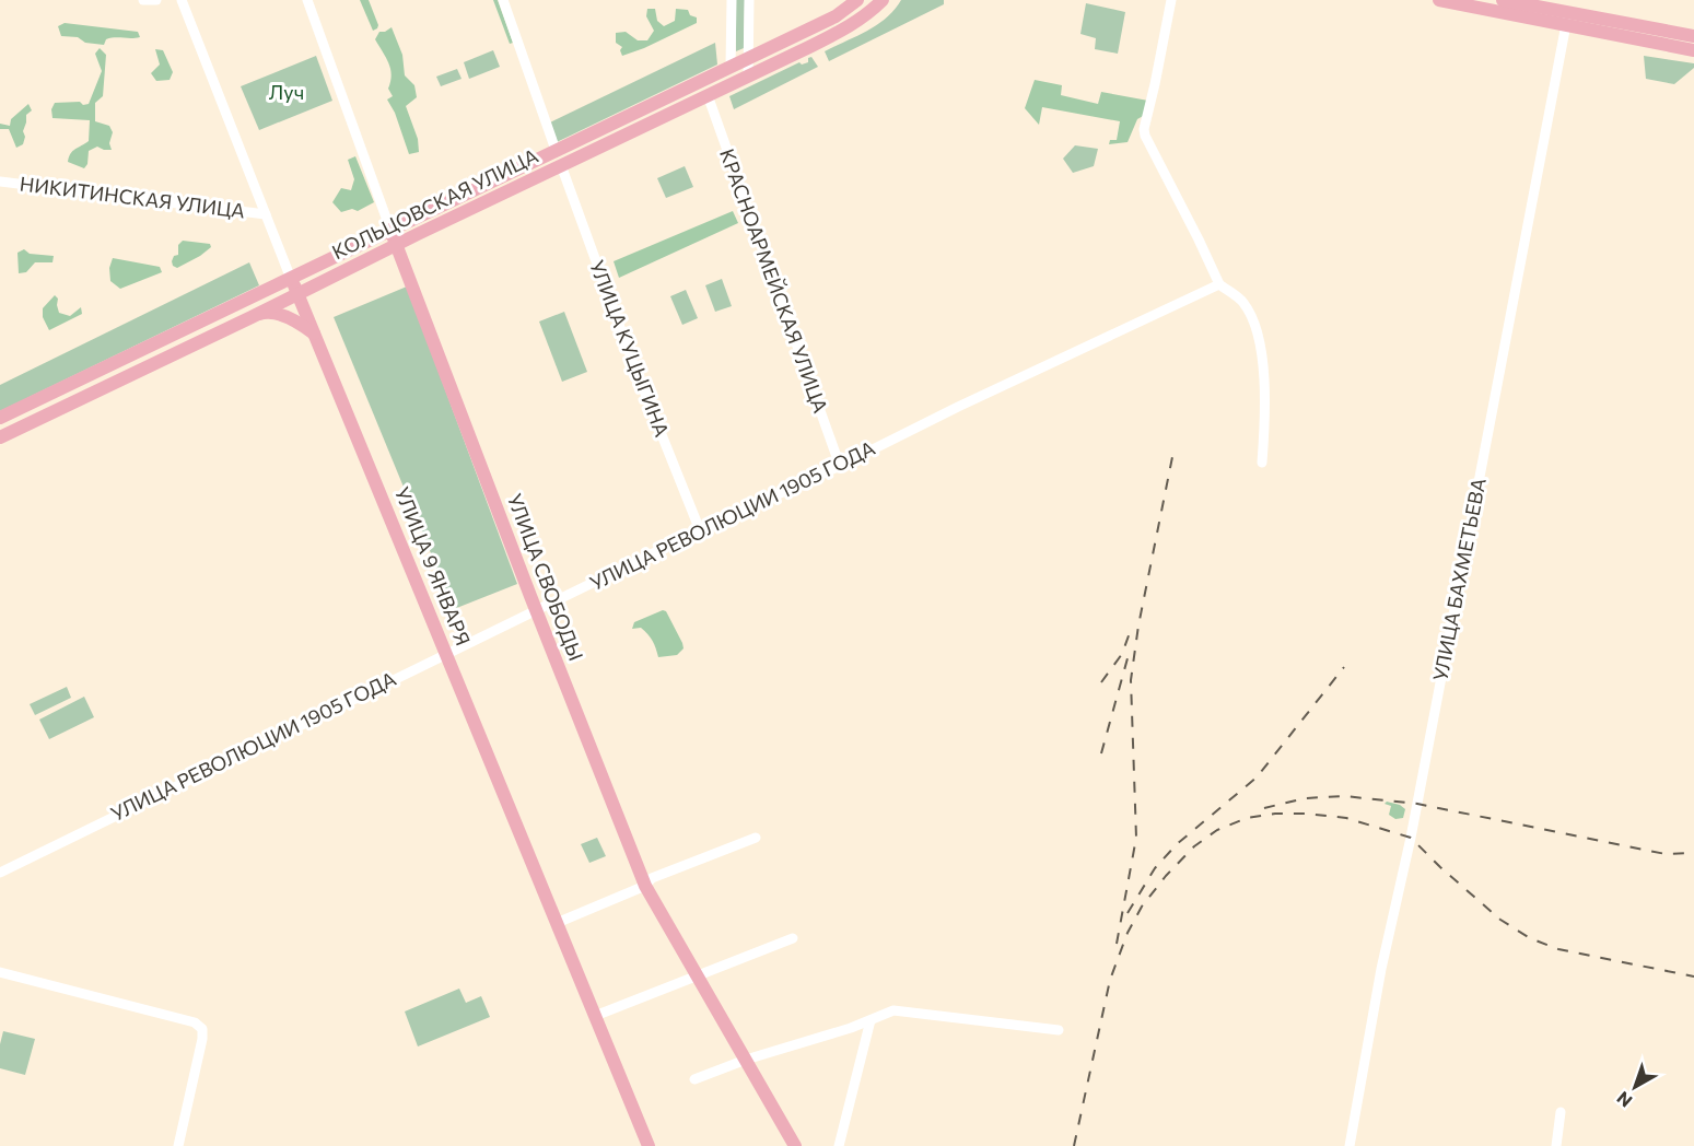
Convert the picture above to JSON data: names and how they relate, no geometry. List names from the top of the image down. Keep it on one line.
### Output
{"streets":{"main road":["КОЛЬЦОВСКАЯ УЛИЦА","УЛИЦА 9 ЯНВАРЯ","УЛИЦА СВОБОДЫ"],"street":["НИКИТИНСКАЯ УЛИЦА","КРАСНОАРМЕЙСКАЯ УЛИЦА","УЛИЦА КУЦЫГИНА","УЛИЦА РЕВОЛЮЦИИ 1905 ГОДА","УЛИЦА БАХМЕТЬЕВА"]},"crossings":[["НИКИТИНСКАЯ УЛИЦА","УЛИЦА 9 ЯНВАРЯ"],["КОЛЬЦОВСКАЯ УЛИЦА","КРАСНОАРМЕЙСКАЯ УЛИЦА"],["КОЛЬЦОВСКАЯ УЛИЦА","УЛИЦА КУЦЫГИНА"],["КОЛЬЦОВСКАЯ УЛИЦА","УЛИЦА 9 ЯНВАРЯ"],["КОЛЬЦОВСКАЯ УЛИЦА","УЛИЦА СВОБОДЫ"],["КРАСНОАРМЕЙСКАЯ УЛИЦА","УЛИЦА РЕВОЛЮЦИИ 1905 ГОДА"],["УЛИЦА КУЦЫГИНА","УЛИЦА РЕВОЛЮЦИИ 1905 ГОДА"],["УЛИЦА РЕВОЛЮЦИИ 1905 ГОДА","УЛИЦА 9 ЯНВАРЯ"],["УЛИЦА РЕВОЛЮЦИИ 1905 ГОДА","УЛИЦА СВОБОДЫ"]],"parks":["Луч"],"north":"bottom left"}
